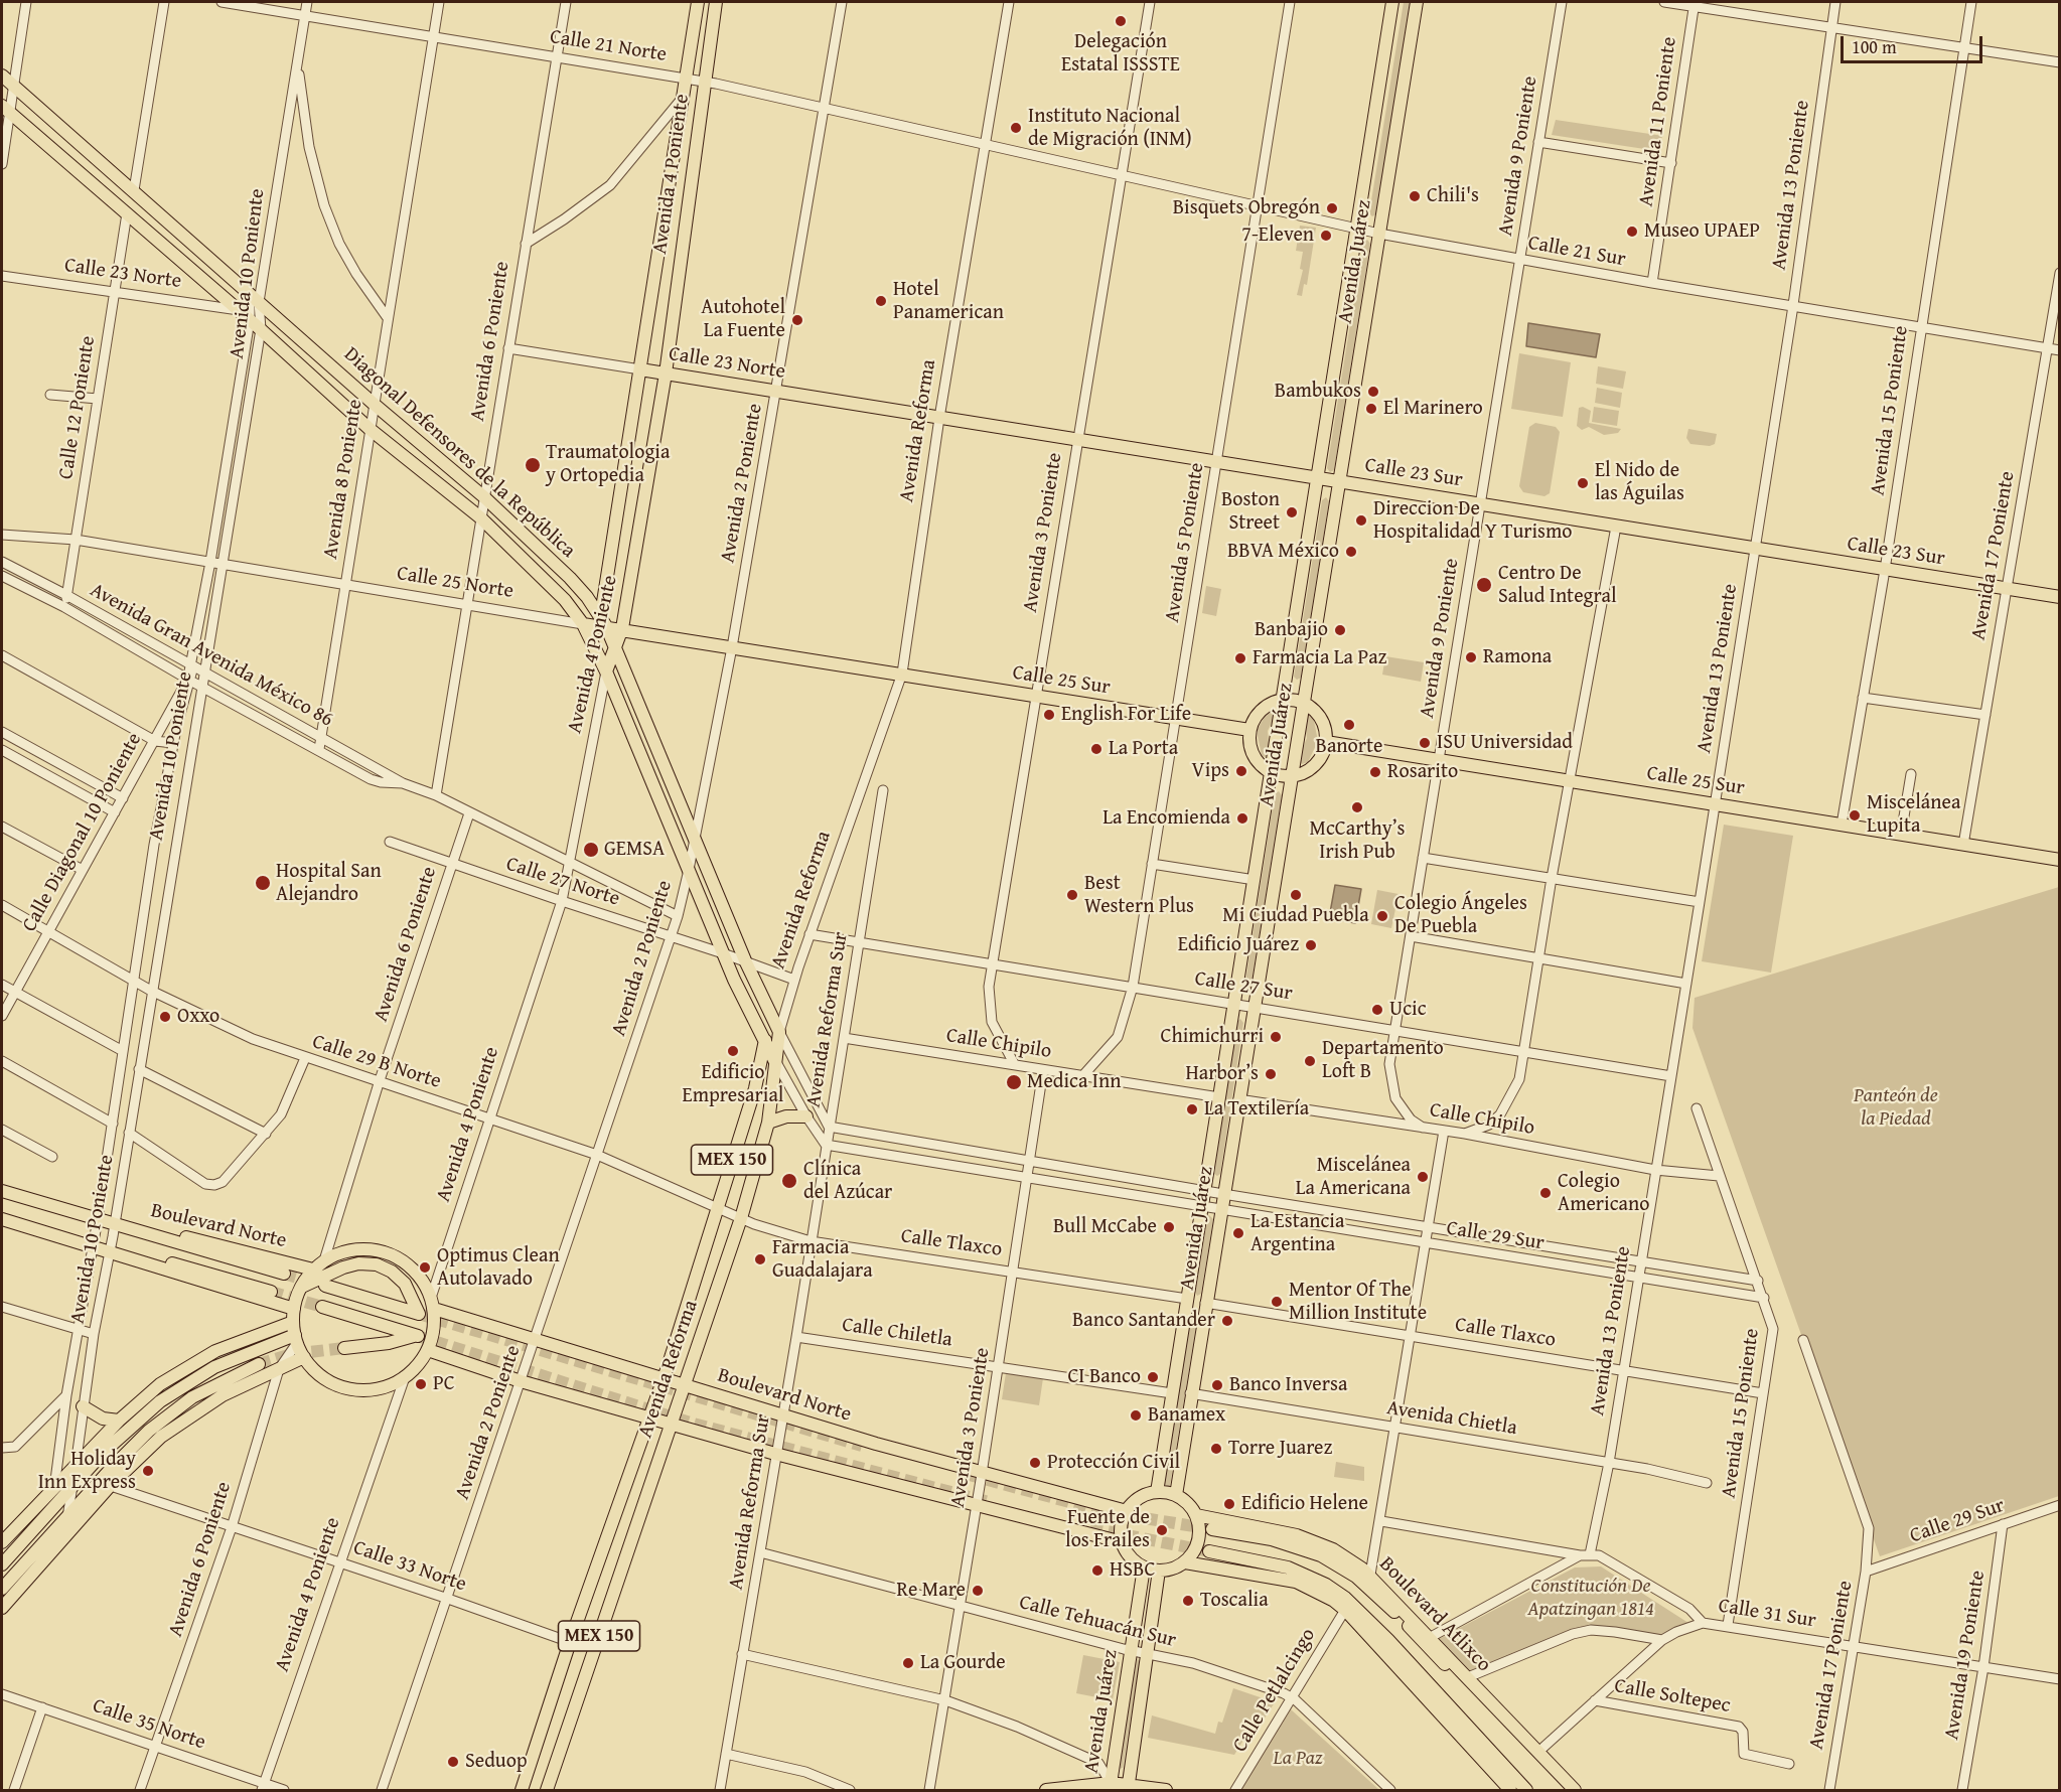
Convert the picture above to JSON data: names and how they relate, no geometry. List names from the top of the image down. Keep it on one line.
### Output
{"streets":{"main road":["Avenida 4 Poniente","Avenida Juárez","Calle 23 Norte","Avenida Reforma","Diagonal Defensores de la República","Calle 23 Sur","Calle 25 Norte","Calle 25 Sur","MEX 150","Boulevard Norte","Boulevard Atlixco"],"street":["Calle 21 Norte","Avenida 11 Poniente","Avenida 9 Poniente","Avenida 13 Poniente","Calle 21 Sur","Avenida 10 Poniente","Avenida 6 Poniente","Calle 12 Poniente","Avenida 15 Poniente","Avenida 8 Poniente","Avenida 2 Poniente","Avenida 3 Poniente","Avenida 5 Poniente","Avenida 17 Poniente","Avenida Gran Avenida México 86","Calle Diagonal 10 Poniente","Calle 27 Norte","Calle 27 Sur","Avenida Reforma Sur","Calle Chipilo","Calle 29 B Norte","Calle 29 Sur","Calle Tlaxco","Calle Chiletla","Avenida Chietla","Calle 33 Norte","Calle 31 Sur","Calle Tehuacán Sur","Avenida 19 Poniente","Calle Petlalcingo","Calle Soltepec","Calle 35 Norte"]},"crossings":[["Calle 21 Norte","Avenida 4 Poniente"],["Calle 21 Norte","Calle 21 Sur"],["Calle 21 Norte","Avenida 10 Poniente"],["Calle 21 Norte","Avenida 6 Poniente"],["Calle 21 Norte","Avenida Reforma"],["Calle 21 Norte","Avenida 8 Poniente"],["Calle 21 Norte","Avenida 2 Poniente"],["Avenida 11 Poniente","Calle 21 Sur"],["Avenida 9 Poniente","Calle 21 Sur"],["Avenida 9 Poniente","Calle 23 Sur"],["Avenida 9 Poniente","Calle 25 Sur"],["Avenida 9 Poniente","Calle 27 Sur"],["Avenida 9 Poniente","Calle Chipilo"],["Avenida 4 Poniente","Calle 23 Norte"],["Avenida 4 Poniente","Avenida 6 Poniente"],["Avenida 4 Poniente","Diagonal Defensores de la República"],["Avenida 4 Poniente","Calle 25 Norte"],["Avenida 4 Poniente","Avenida Gran Avenida México 86"],["Avenida 4 Poniente","Calle 27 Norte"],["Avenida 4 Poniente","Calle 29 B Norte"],["Avenida 4 Poniente","Boulevard Norte"],["Avenida 4 Poniente","Calle 33 Norte"],["Avenida 4 Poniente","Calle 35 Norte"],["Avenida 13 Poniente","Calle 21 Sur"],["Avenida 13 Poniente","Calle 23 Sur"],["Avenida 13 Poniente","Calle 25 Sur"],["Avenida 13 Poniente","Calle 27 Sur"],["Avenida 13 Poniente","Calle Chipilo"],["Avenida 13 Poniente","Calle 29 Sur"],["Avenida 13 Poniente","Calle Tlaxco"],["Avenida 13 Poniente","Avenida Chietla"],["Avenida 13 Poniente","Calle 31 Sur"],["Calle 21 Sur","Avenida Juárez"],["Calle 21 Sur","Avenida 15 Poniente"],["Calle 21 Sur","Avenida Reforma"],["Calle 21 Sur","Avenida 3 Poniente"],["Calle 21 Sur","Avenida 5 Poniente"],["Calle 21 Sur","Avenida 17 Poniente"],["Avenida Juárez","Calle 23 Sur"],["Avenida Juárez","Calle 27 Sur"],["Avenida Juárez","Calle Chipilo"],["Avenida Juárez","Boulevard Norte"],["Avenida Juárez","Calle 29 Sur"],["Avenida Juárez","Calle Tlaxco"],["Avenida Juárez","Calle Chiletla"],["Avenida Juárez","Avenida Chietla"],["Avenida Juárez","Boulevard Atlixco"],["Avenida Juárez","Calle Tehuacán Sur"],["Calle 23 Norte","Avenida 6 Poniente"],["Calle 23 Norte","Calle 12 Poniente"],["Calle 23 Norte","Avenida Reforma"],["Calle 23 Norte","Diagonal Defensores de la República"],["Calle 23 Norte","Calle 23 Sur"],["Calle 23 Norte","Avenida 2 Poniente"],["Avenida 10 Poniente","Diagonal Defensores de la República"],["Avenida 10 Poniente","Calle 25 Norte"],["Avenida 10 Poniente","Avenida Gran Avenida México 86"],["Avenida 10 Poniente","Calle Diagonal 10 Poniente"],["Avenida 10 Poniente","Calle 29 B Norte"],["Avenida 10 Poniente","Boulevard Norte"],["Avenida 6 Poniente","Diagonal Defensores de la República"],["Avenida 6 Poniente","Calle 25 Norte"],["Avenida 6 Poniente","Avenida Gran Avenida México 86"],["Avenida 6 Poniente","Calle 27 Norte"],["Avenida 6 Poniente","Calle 29 B Norte"],["Avenida 6 Poniente","Boulevard Norte"],["Avenida 6 Poniente","Calle 33 Norte"],["Avenida 6 Poniente","Calle 35 Norte"],["Calle 12 Poniente","Diagonal Defensores de la República"],["Calle 12 Poniente","Calle 25 Norte"],["Calle 12 Poniente","Avenida Gran Avenida México 86"],["Avenida 15 Poniente","Calle 23 Sur"],["Avenida 15 Poniente","Calle 25 Sur"],["Avenida 15 Poniente","Calle Chipilo"],["Avenida 15 Poniente","Calle 29 Sur"],["Avenida 15 Poniente","Calle Tlaxco"],["Avenida 15 Poniente","Calle 31 Sur"],["Avenida Reforma","Diagonal Defensores de la República"],["Avenida Reforma","Calle 23 Sur"],["Avenida Reforma","Calle 25 Norte"],["Avenida Reforma","Calle 25 Sur"],["Avenida Reforma","Calle 27 Norte"],["Avenida Reforma","Calle 27 Sur"],["Avenida Reforma","Calle 29 B Norte"],["Avenida Reforma","Boulevard Norte"],["Avenida Reforma","Calle Tlaxco"],["Avenida Reforma","Calle 33 Norte"],["Diagonal Defensores de la República","Avenida 8 Poniente"],["Diagonal Defensores de la República","Avenida 2 Poniente"],["Diagonal Defensores de la República","Calle 25 Norte"],["Diagonal Defensores de la República","Calle 27 Norte"],["Diagonal Defensores de la República","Avenida Reforma Sur"],["Diagonal Defensores de la República","Calle 29 Sur"],["Calle 23 Sur","Avenida 3 Poniente"],["Calle 23 Sur","Avenida 5 Poniente"],["Calle 23 Sur","Avenida 17 Poniente"],["Avenida 8 Poniente","Calle 25 Norte"],["Avenida 8 Poniente","Avenida Gran Avenida México 86"],["Avenida 2 Poniente","Calle 25 Norte"],["Avenida 2 Poniente","Avenida Gran Avenida México 86"],["Avenida 2 Poniente","Calle 27 Norte"],["Avenida 2 Poniente","Calle 29 B Norte"],["Avenida 2 Poniente","Boulevard Norte"],["Avenida 2 Poniente","Calle 33 Norte"],["Avenida 3 Poniente","Calle 25 Sur"],["Avenida 3 Poniente","Calle 27 Sur"],["Avenida 3 Poniente","Calle Chipilo"],["Avenida 3 Poniente","Boulevard Norte"],["Avenida 3 Poniente","Calle 29 Sur"],["Avenida 3 Poniente","Calle Tlaxco"],["Avenida 3 Poniente","Calle Chiletla"],["Avenida 3 Poniente","Calle Tehuacán Sur"],["Avenida 5 Poniente","Calle 25 Sur"],["Avenida 5 Poniente","Calle 27 Sur"],["Avenida 5 Poniente","Calle Chipilo"],["Avenida 17 Poniente","Calle 25 Sur"],["Avenida 17 Poniente","Calle 29 Sur"],["Avenida 17 Poniente","Calle 31 Sur"],["Calle 25 Norte","Calle 25 Sur"],["Avenida Gran Avenida México 86","Calle Diagonal 10 Poniente"],["Calle Diagonal 10 Poniente","Calle 29 B Norte"],["Calle 27 Sur","Avenida Reforma Sur"],["Avenida Reforma Sur","Calle Chipilo"],["Avenida Reforma Sur","Boulevard Norte"],["Avenida Reforma Sur","Calle 29 Sur"],["Avenida Reforma Sur","Calle Tlaxco"],["Avenida Reforma Sur","Calle Chiletla"],["Avenida Reforma Sur","Calle Tehuacán Sur"],["Calle 29 B Norte","Calle Tlaxco"],["Boulevard Norte","Boulevard Atlixco"],["Calle 29 Sur","Avenida 19 Poniente"],["Calle 31 Sur","Avenida 19 Poniente"],["Calle Tehuacán Sur","Calle Petlalcingo"]],"parks":["Panteón de la Piedad","Constitución De Apatzingan 1814","La Paz"],"places":["Delegación Estatal ISSSTE","Instituto Nacional de Migración (INM)","Chili's","Bisquets Obregón","Museo UPAEP","7-Eleven","Hotel Panamerican","Autohotel La Fuente","Bambukos","El Marinero","Traumatologia y Ortopedia","El Nido de las Águilas","Boston Street","Direccion De Hospitalidad Y Turismo","BBVA México","Centro De Salud Integral","Banbajio","Ramona","Farmacia La Paz","English For Life","Banorte","ISU Universidad","La Porta","Vips","Rosarito","McCarthy’s Irish Pub","Miscelánea Lupita","La Encomienda","GEMSA","Hospital San Alejandro","Best Western Plus","Mi Ciudad Puebla","Colegio Ángeles De Puebla","Edificio Juárez","Ucic","Oxxo","Chimichurri","Edificio Empresarial","Departamento Loft B","Harbor’s","Medica Inn","La Textilería","Miscelánea La Americana","Clínica del Azúcar","Colegio Americano","Bull McCabe","La Estancia Argentina","Farmacia Guadalajara","Optimus Clean Autolavado","Mentor Of The Million Institute","Banco Santander","CI Banco","PC","Banco Inversa","Banamex","Torre Juarez","Protección Civil","Holiday Inn Express","Edificio Helene","Fuente de los Frailes","HSBC","Re Mare","Toscalia","La Gourde","Seduop"],"scale_bar":"100 m"}
